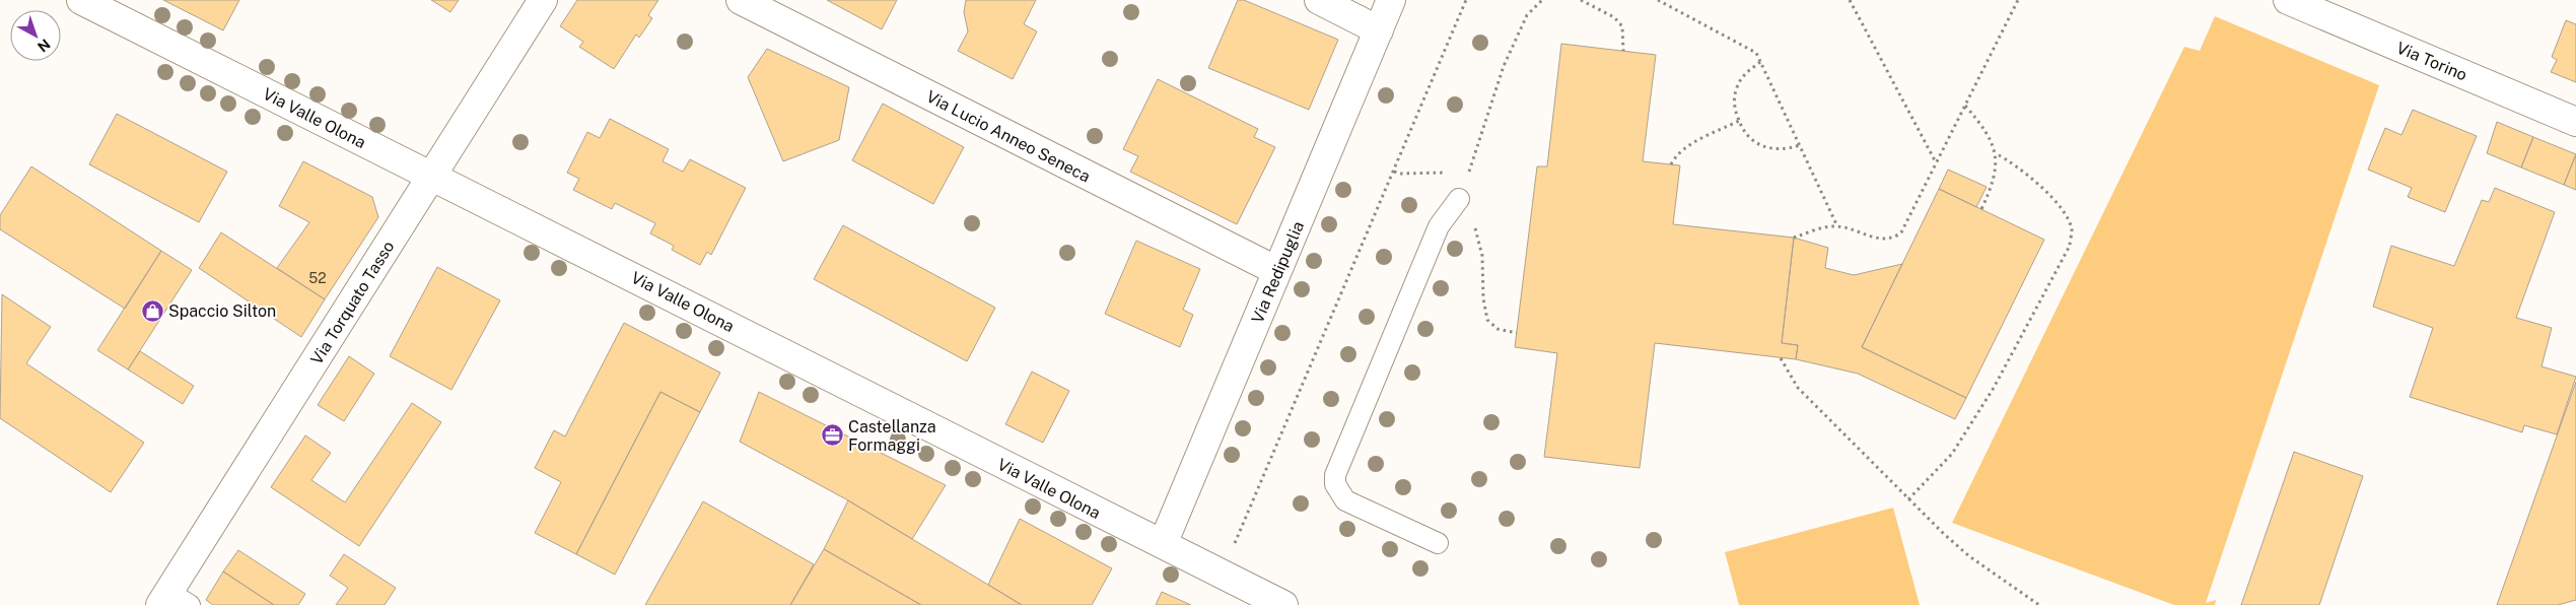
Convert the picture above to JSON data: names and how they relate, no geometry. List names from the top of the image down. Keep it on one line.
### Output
{"streets":{"street":["Via Torino","Via Valle Olona","Via Lucio Anneo Seneca","Via Redipuglia","Via Torquato Tasso"]},"crossings":[["Via Valle Olona","Via Redipuglia"],["Via Valle Olona","Via Torquato Tasso"],["Via Lucio Anneo Seneca","Via Redipuglia"]],"places":{"shop":["Spaccio Silton"],"office":["Castellanza Formaggi"]},"house_numbers":["52"],"north":"bottom right"}
